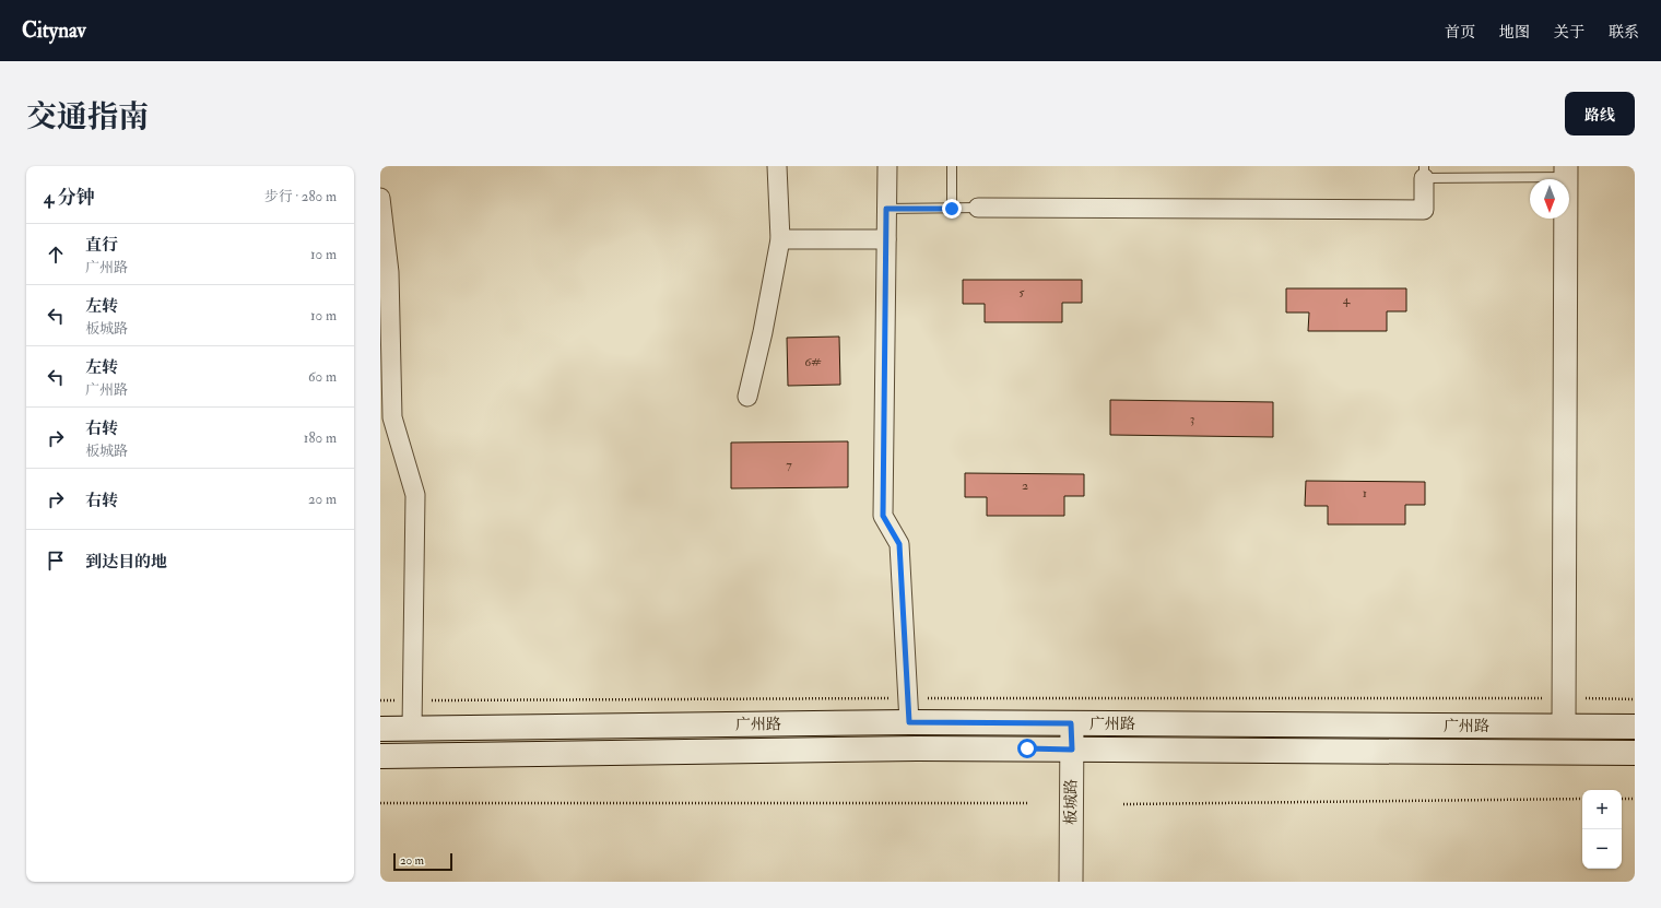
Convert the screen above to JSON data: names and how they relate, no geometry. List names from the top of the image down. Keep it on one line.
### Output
{"streets":{"main road":["广州路"],"street":["板城路"]},"crossings":[["广州路","板城路"]],"house_numbers":["5","4","6#","3","7","2","1"],"scale_bar":"20 m","north":"bottom","page":{"header":"Citynav","nav":["首页","地图","关于","联系"],"title":"交通指南","buttons":"路线","heading":["4 分钟","步行 · 280 m"],"list":[["直行","广州路","10 m"],["左转","板城路","10 m"],["左转","广州路","60 m"],["右转","板城路","180 m"],["右转","20 m"],"到达目的地"],"map_buttons":["+","−"],"scale":"20 m"}}
